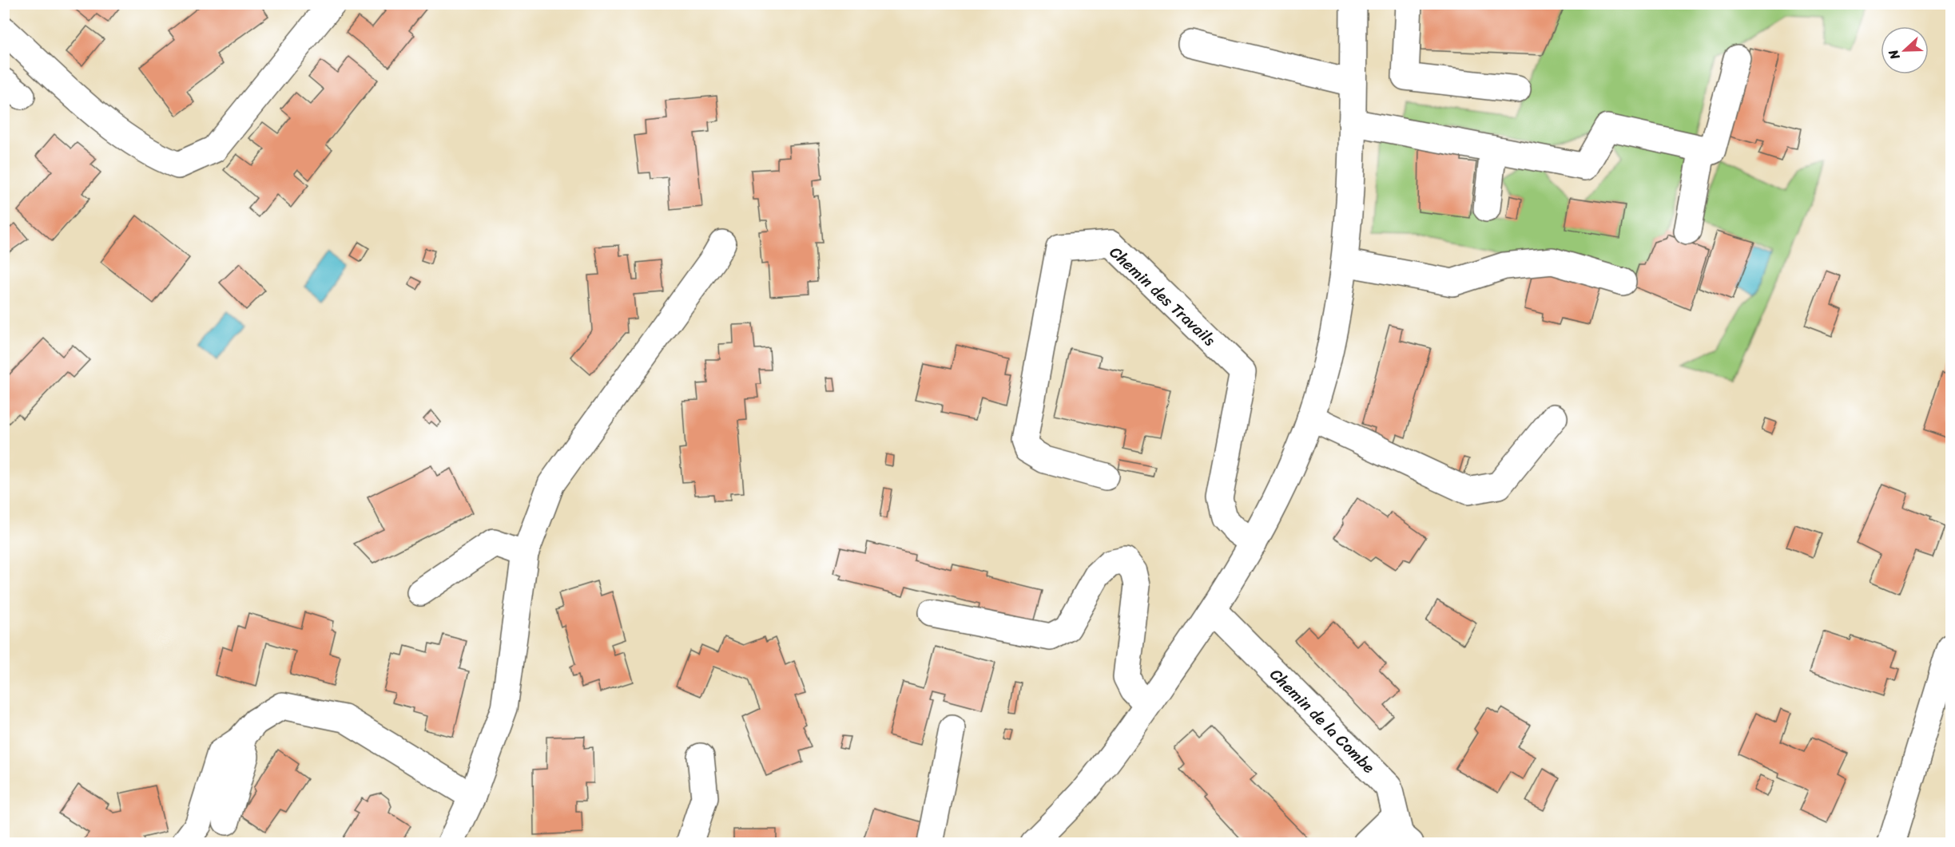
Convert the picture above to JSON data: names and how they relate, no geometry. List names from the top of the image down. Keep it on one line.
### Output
{"streets":{"street":["Chemin des Travails","Chemin de la Combe"]},"north":"left"}
